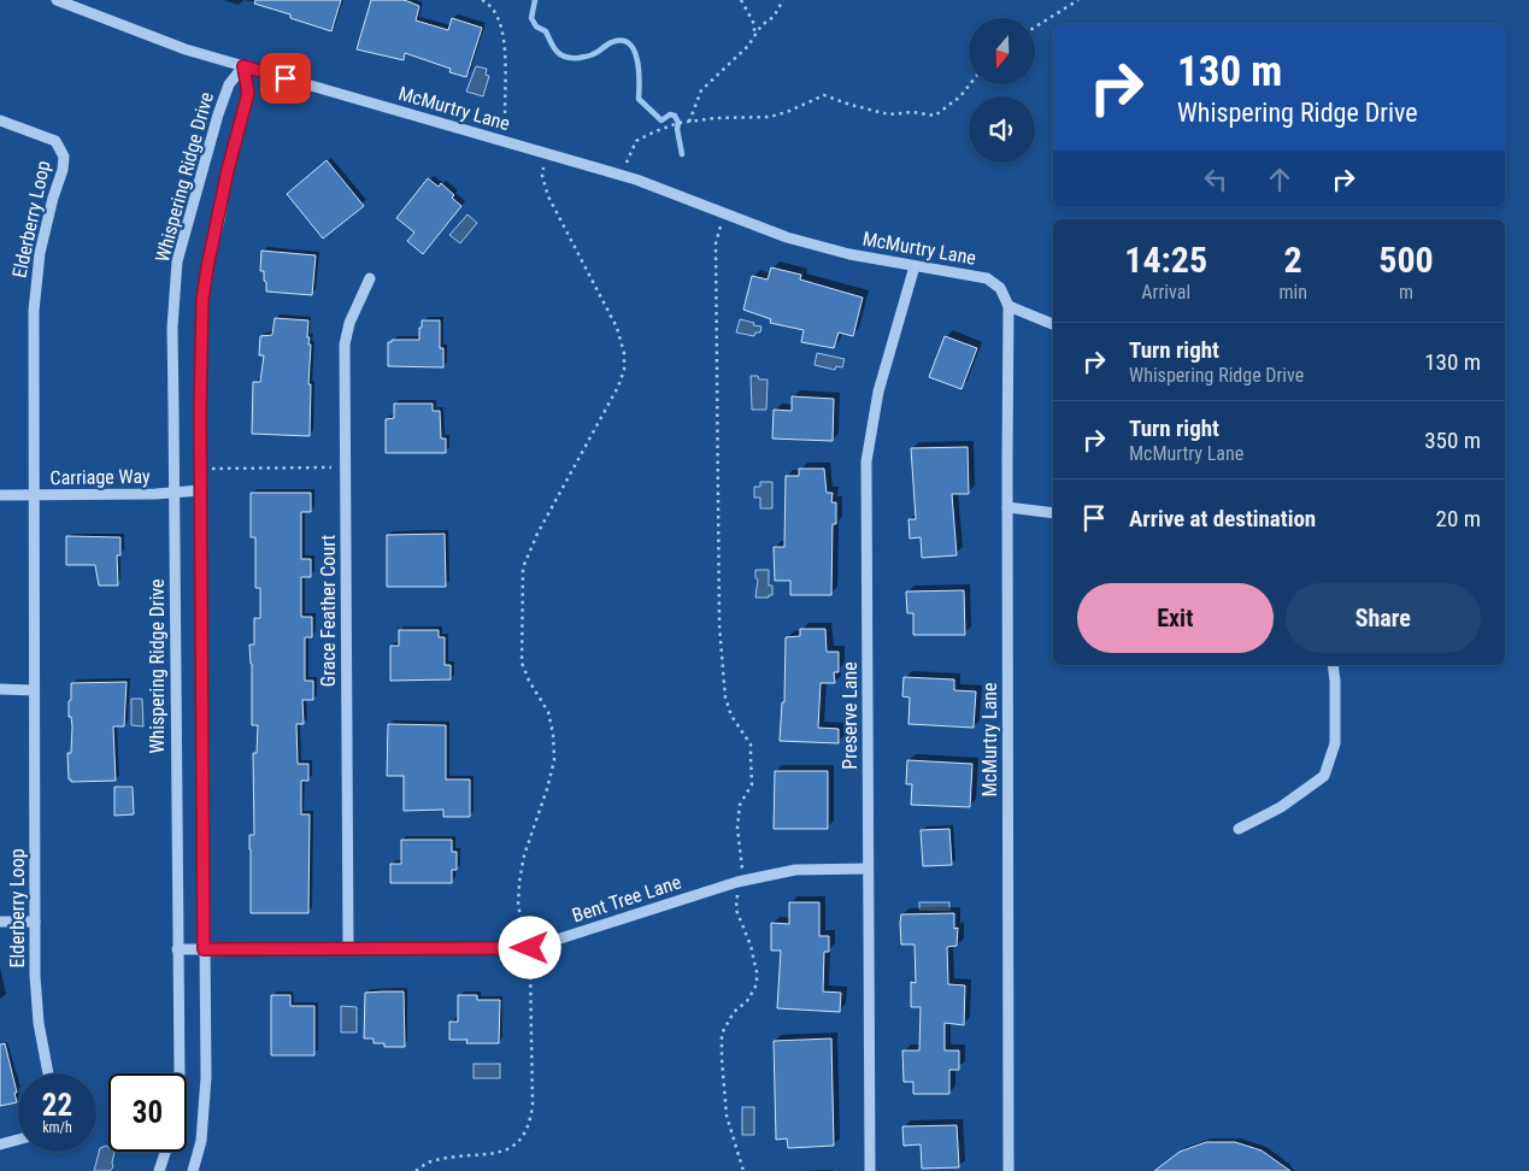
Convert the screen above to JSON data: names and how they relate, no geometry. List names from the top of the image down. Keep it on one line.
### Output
{"streets":{"street":["McMurtry Lane","Whispering Ridge Drive","Elderberry Loop","Carriage Way","Grace Feather Court","Preserve Lane","Bent Tree Lane"]},"crossings":[["McMurtry Lane","Whispering Ridge Drive"],["McMurtry Lane","Preserve Lane"],["Whispering Ridge Drive","Carriage Way"],["Whispering Ridge Drive","Bent Tree Lane"],["Elderberry Loop","Carriage Way"],["Grace Feather Court","Bent Tree Lane"],["Preserve Lane","Bent Tree Lane"]],"north":"bottom","page":{"turn":["130 m","Whispering Ridge Drive"],"eta":["14:25","Arrival","2","min","500","m"],"list":[{"name":"Turn right","note":"Whispering Ridge Drive","value":"130 m"},{"name":"Turn right","note":"McMurtry Lane","value":"350 m"},{"name":"Arrive at destination","value":"20 m"}],"buttons":["Exit","Share"],"speed":"22 km/h","limit":"30"}}
